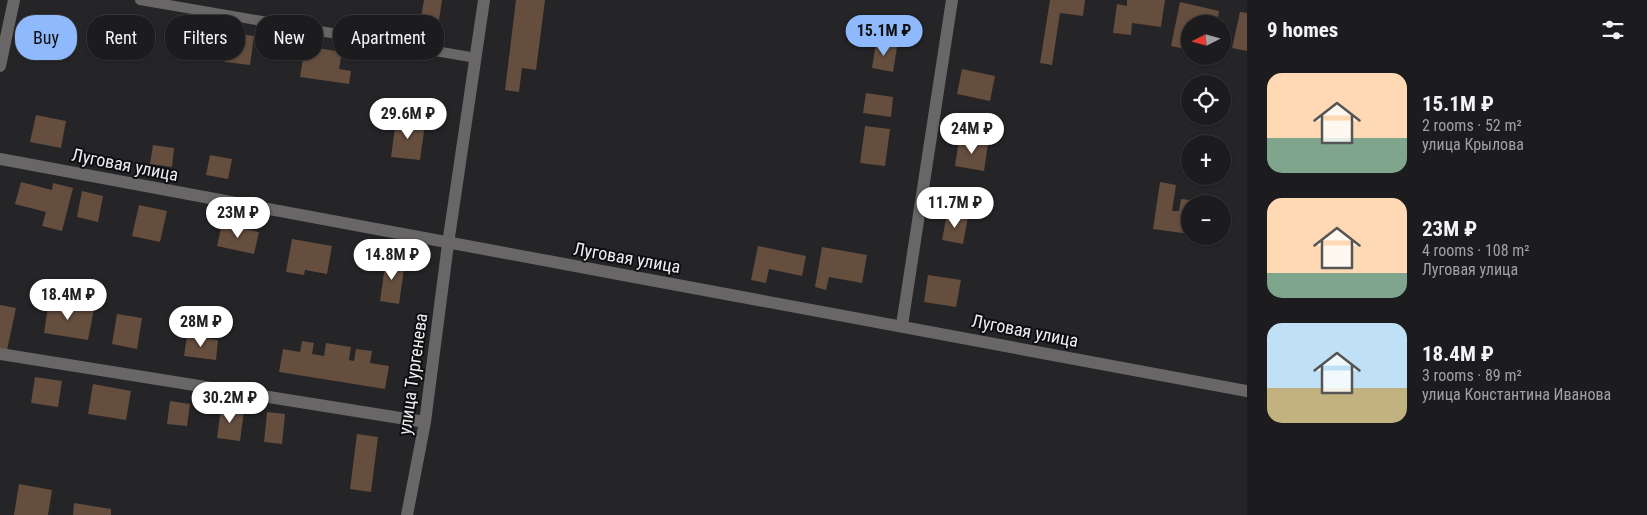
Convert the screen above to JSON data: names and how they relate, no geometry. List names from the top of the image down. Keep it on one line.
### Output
{"streets":{"street":["Луговая улица","улица Тургенева"]},"crossings":[["Луговая улица","улица Тургенева"]],"north":"left","page":{"heading":"9 homes","map_buttons":["+","−"],"price":["15.1M ₽","29.6M ₽","24M ₽","11.7M ₽","23M ₽","14.8M ₽","18.4M ₽","28M ₽","30.2M ₽"],"chip":["Buy","Rent","Filters","New","Apartment"],"list":[{"name":"15.1M ₽","note":"2 rooms · 52 m² · улица Крылова"},{"name":"23M ₽","note":"4 rooms · 108 m² · Луговая улица"},{"name":"18.4M ₽","note":"3 rooms · 89 m² · улица Константина Иванова"}]}}
